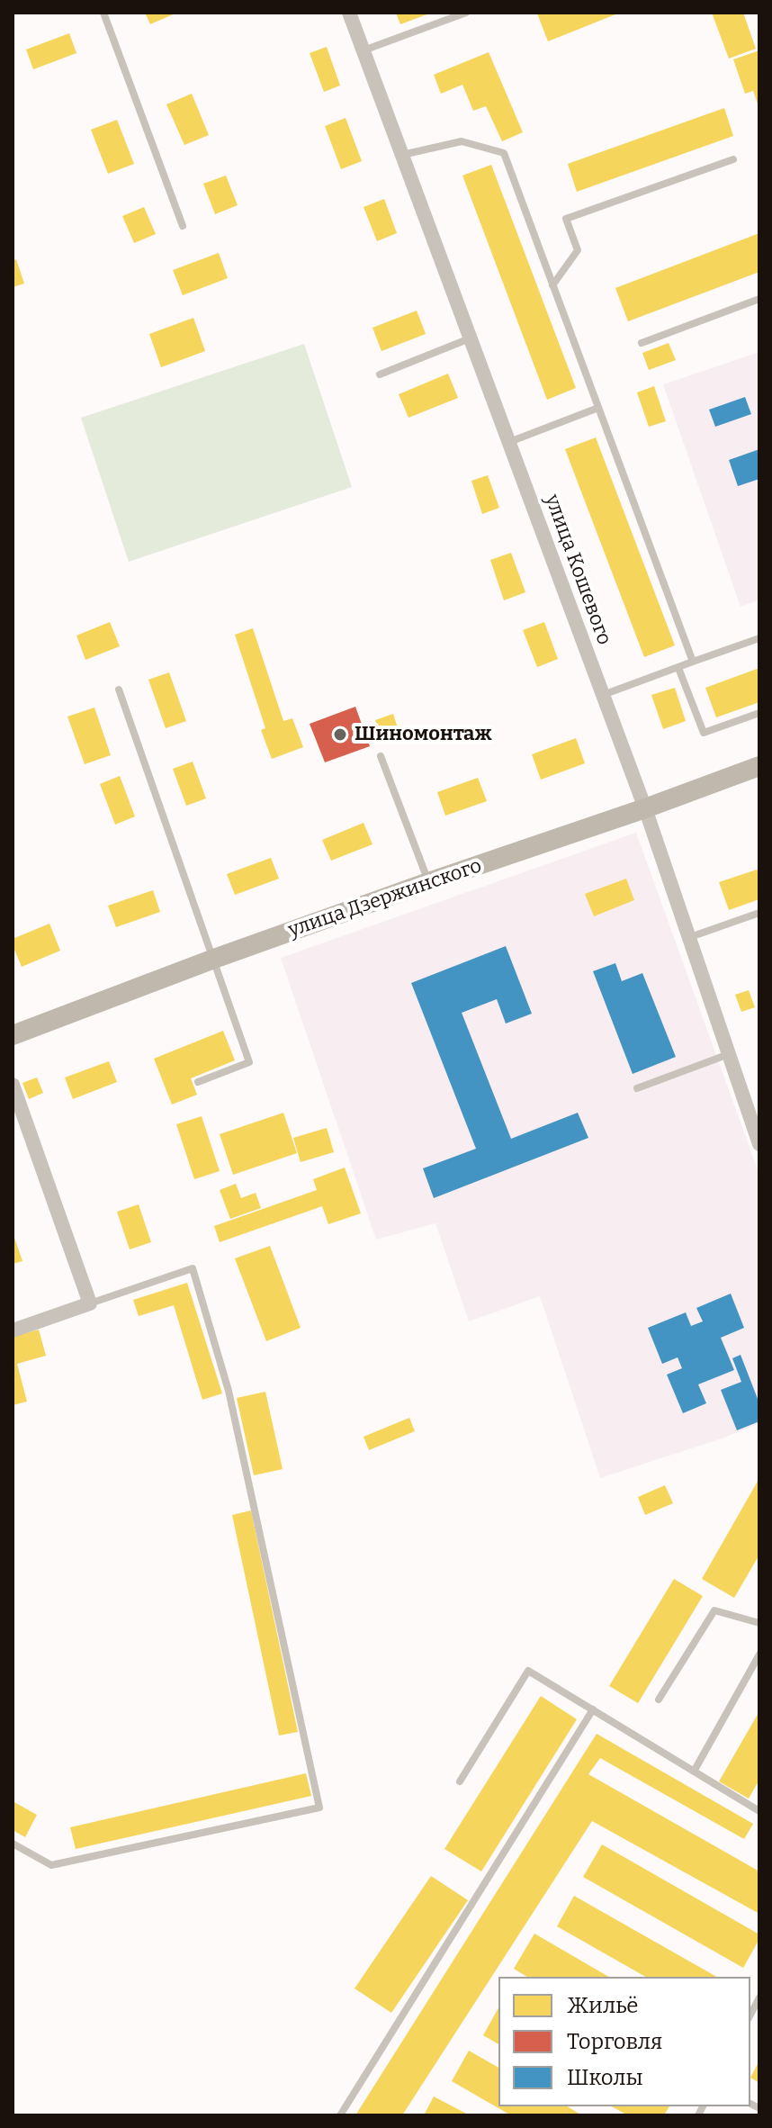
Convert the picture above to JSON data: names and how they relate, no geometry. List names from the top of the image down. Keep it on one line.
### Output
{"streets":{"street":["улица Кошевого","улица Дзержинского"]},"crossings":[["улица Кошевого","улица Дзержинского"]],"places":["Шиномонтаж"],"legend":["Жильё","Торговля","Школы"]}
